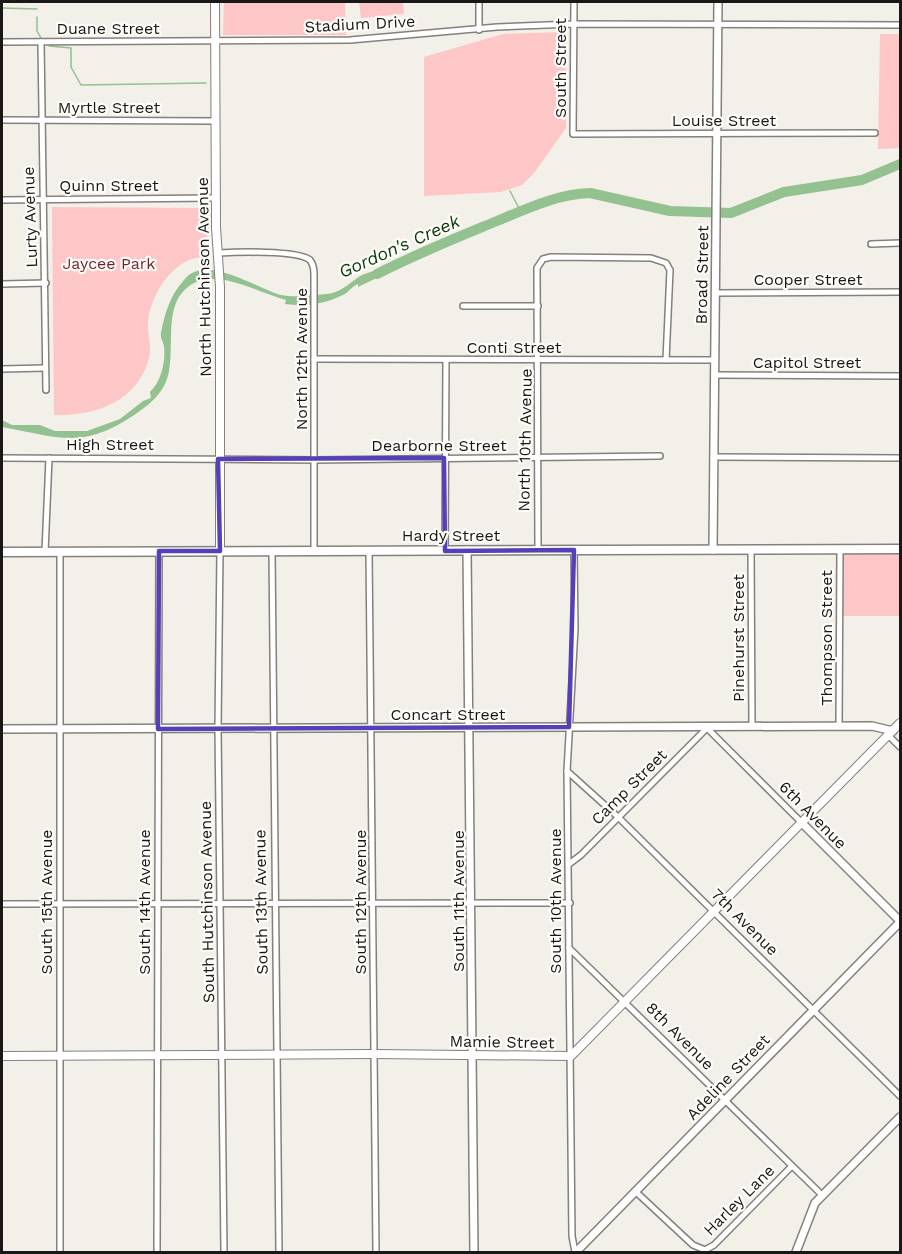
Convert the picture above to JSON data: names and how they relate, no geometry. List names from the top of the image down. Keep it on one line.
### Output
{"streets":{"main road":["North Hutchinson Avenue","Hardy Street","Mamie Street"],"street":["Stadium Drive","Duane Street","South Street","Myrtle Street","Louise Street","Quinn Street","Lurty Avenue","Broad Street","Cooper Street","Conti Street","North 12th Avenue","Capitol Street","North 10th Avenue","High Street","Dearborne Street","Pinehurst Street","Thompson Street","Concart Street","Camp Street","6th Avenue","South 11th Avenue","South 10th Avenue","South 15th Avenue","South 14th Avenue","South Hutchinson Avenue","South 13th Avenue","South 12th Avenue","7th Avenue","8th Avenue","Adeline Street","Harley Lane"]},"crossings":[["Stadium Drive","Duane Street"],["Stadium Drive","South Street"],["Stadium Drive","Broad Street"],["Stadium Drive","North Hutchinson Avenue"],["Duane Street","Lurty Avenue"],["Duane Street","North Hutchinson Avenue"],["South Street","Louise Street"],["Myrtle Street","Lurty Avenue"],["Myrtle Street","North Hutchinson Avenue"],["Louise Street","Broad Street"],["Quinn Street","Lurty Avenue"],["Quinn Street","North Hutchinson Avenue"],["Broad Street","Cooper Street"],["Broad Street","Conti Street"],["Broad Street","Capitol Street"],["Broad Street","Hardy Street"],["North Hutchinson Avenue","North 12th Avenue"],["North Hutchinson Avenue","High Street"],["North Hutchinson Avenue","Dearborne Street"],["North Hutchinson Avenue","Hardy Street"],["North Hutchinson Avenue","South Hutchinson Avenue"],["Conti Street","North 12th Avenue"],["Conti Street","North 10th Avenue"],["North 12th Avenue","Dearborne Street"],["North 12th Avenue","Hardy Street"],["North 10th Avenue","Dearborne Street"],["North 10th Avenue","Hardy Street"],["High Street","Dearborne Street"],["Hardy Street","Pinehurst Street"],["Hardy Street","Thompson Street"],["Hardy Street","South 11th Avenue"],["Hardy Street","South 10th Avenue"],["Hardy Street","South 15th Avenue"],["Hardy Street","South 14th Avenue"],["Hardy Street","South Hutchinson Avenue"],["Hardy Street","South 13th Avenue"],["Hardy Street","South 12th Avenue"],["Pinehurst Street","Concart Street"],["Thompson Street","Concart Street"],["Concart Street","Camp Street"],["Concart Street","6th Avenue"],["Concart Street","South 11th Avenue"],["Concart Street","South 10th Avenue"],["Concart Street","South 15th Avenue"],["Concart Street","South 14th Avenue"],["Concart Street","South Hutchinson Avenue"],["Concart Street","South 13th Avenue"],["Concart Street","South 12th Avenue"],["Concart Street","Mamie Street"],["Camp Street","6th Avenue"],["Camp Street","South 10th Avenue"],["Camp Street","7th Avenue"],["6th Avenue","Mamie Street"],["6th Avenue","Adeline Street"],["South 11th Avenue","Mamie Street"],["South 10th Avenue","7th Avenue"],["South 10th Avenue","8th Avenue"],["South 10th Avenue","Mamie Street"],["South 10th Avenue","Adeline Street"],["South 15th Avenue","Mamie Street"],["South 14th Avenue","Mamie Street"],["South Hutchinson Avenue","Mamie Street"],["South 13th Avenue","Mamie Street"],["South 12th Avenue","Mamie Street"],["7th Avenue","Mamie Street"],["7th Avenue","Adeline Street"],["8th Avenue","Mamie Street"],["8th Avenue","Adeline Street"],["8th Avenue","Harley Lane"],["Adeline Street","Harley Lane"]],"water":["Gordon's Creek"],"parks":["Jaycee Park"]}
